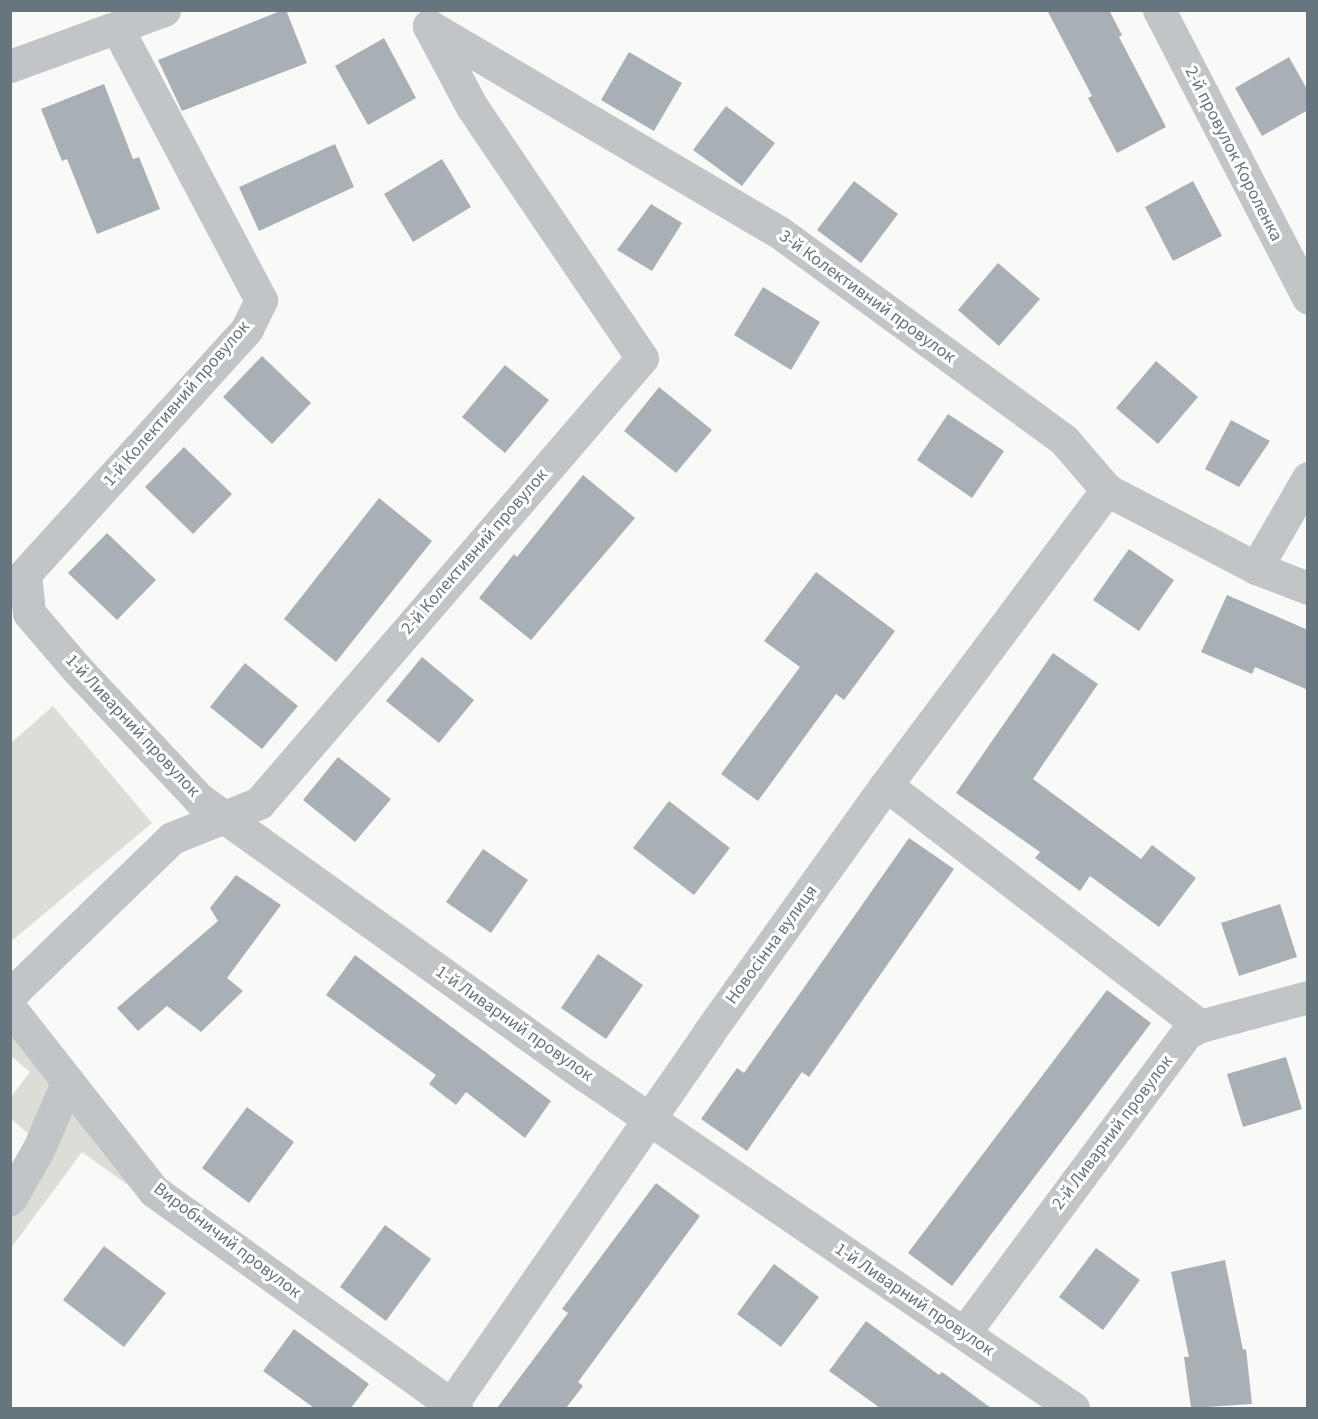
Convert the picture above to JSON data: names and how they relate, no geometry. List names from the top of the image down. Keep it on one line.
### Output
{"streets":{"street":["2-й провулок Короленка","3-й Колективний провулок","1-й Колективний провулок","2-й Колективний провулок","1-й Ливарний провулок","Новосінна вулиця","2-й Ливарний провулок","Виробничий провулок"]},"crossings":[["3-й Колективний провулок","2-й Колективний провулок"],["3-й Колективний провулок","Новосінна вулиця"],["1-й Колективний провулок","1-й Ливарний провулок"],["2-й Колективний провулок","1-й Ливарний провулок"],["1-й Ливарний провулок","Новосінна вулиця"],["1-й Ливарний провулок","2-й Ливарний провулок"],["Новосінна вулиця","Виробничий провулок"]]}
